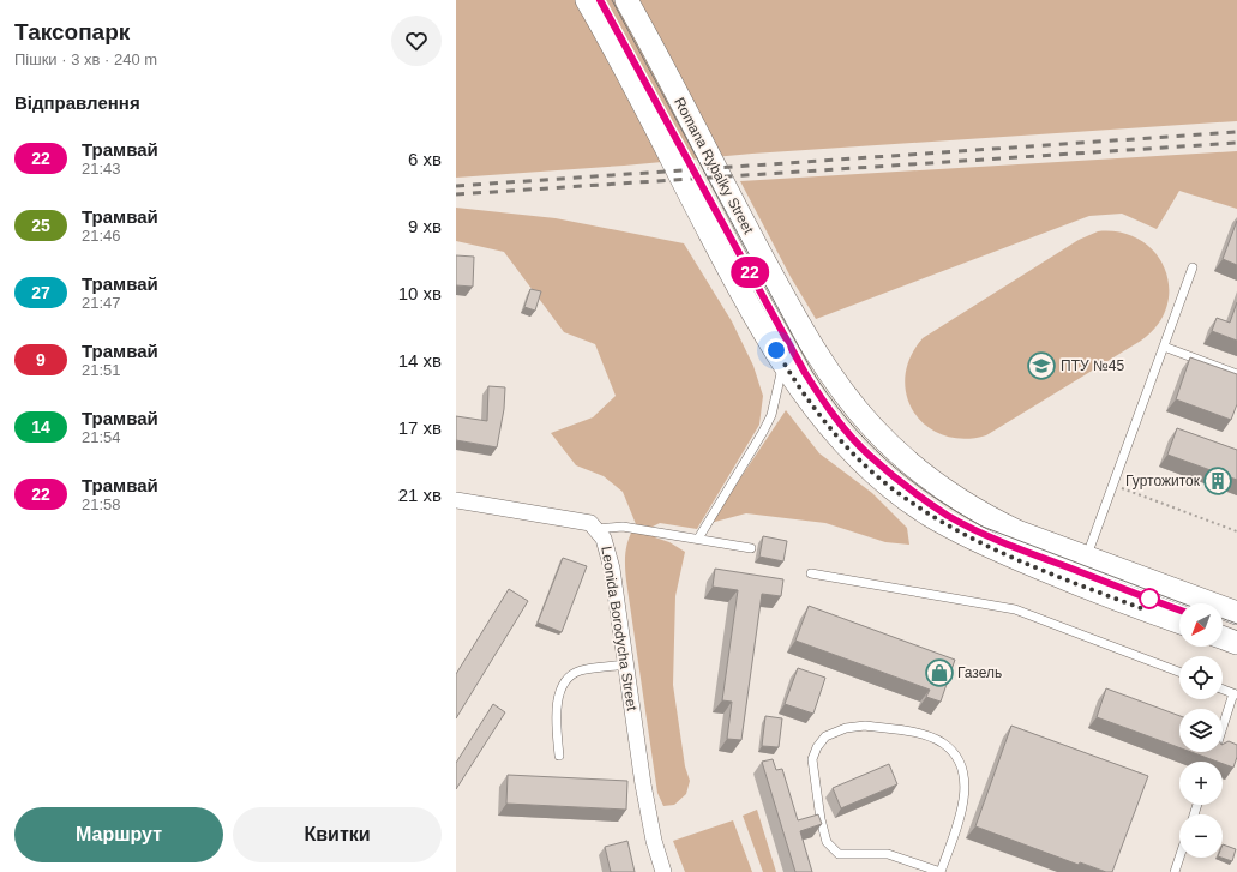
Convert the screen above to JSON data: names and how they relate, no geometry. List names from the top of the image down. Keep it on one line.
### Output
{"streets":{"main road":["Romana Rybalky Street"],"street":["Leonida Borodycha Street"]},"places":{"school or university":["ПТУ №45"],"building":["Гуртожиток"],"shop":["Газель"]},"lines":["tram line 22"],"north":"bottom left","page":{"heading":[["Таксопарк","Пішки · 3 хв · 240 m"],"Відправлення"],"on_map":"22","list":[{"mark":"22","name":"Трамвай","note":"21:43","value":"6 хв"},{"mark":"25","name":"Трамвай","note":"21:46","value":"9 хв"},{"mark":"27","name":"Трамвай","note":"21:47","value":"10 хв"},{"mark":"9","name":"Трамвай","note":"21:51","value":"14 хв"},{"mark":"14","name":"Трамвай","note":"21:54","value":"17 хв"},{"mark":"22","name":"Трамвай","note":"21:58","value":"21 хв"}],"map_buttons":["+","−"],"buttons":["Маршрут","Квитки"]}}
